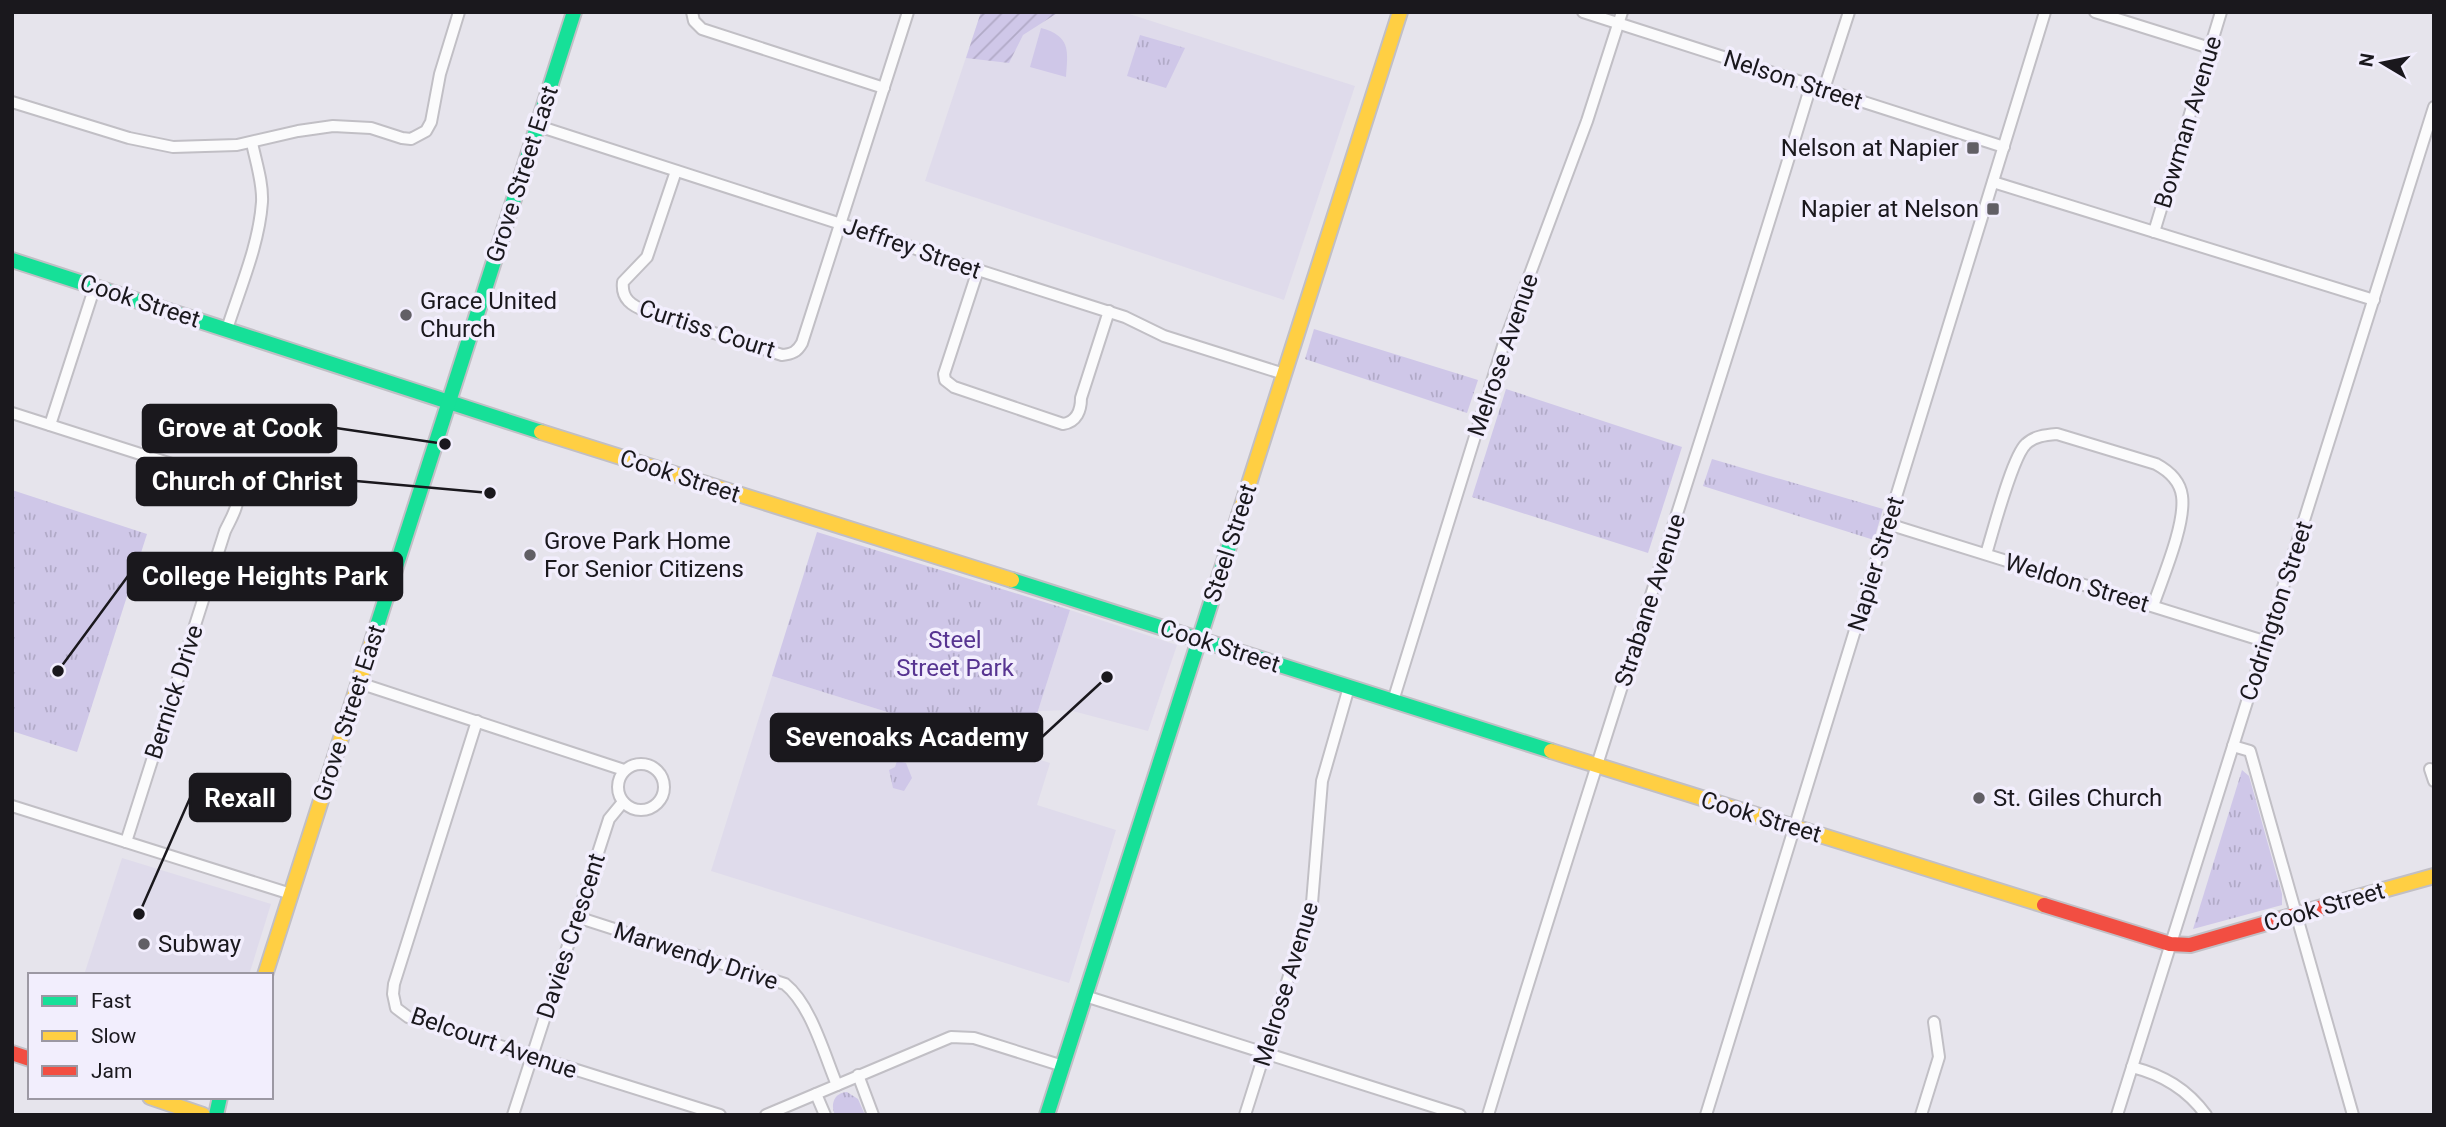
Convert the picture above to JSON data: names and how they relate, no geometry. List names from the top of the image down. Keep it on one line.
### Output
{"streets":{"street":["Nelson Street","Bowman Avenue","Grove Street East","Jeffrey Street","Cook Street","Curtiss Court","Melrose Avenue","Steel Street","Napier Street","Weldon Street","Strabane Avenue","Codrington Street","Bernick Drive","Davies Crescent","Marwendy Drive","Belcourt Avenue"]},"crossings":[["Nelson Street","Melrose Avenue"],["Nelson Street","Napier Street"],["Nelson Street","Strabane Avenue"],["Grove Street East","Jeffrey Street"],["Grove Street East","Cook Street"],["Jeffrey Street","Curtiss Court"],["Jeffrey Street","Steel Street"],["Cook Street","Melrose Avenue"],["Cook Street","Steel Street"],["Cook Street","Napier Street"],["Cook Street","Strabane Avenue"],["Cook Street","Codrington Street"],["Napier Street","Weldon Street"],["Weldon Street","Codrington Street"],["Davies Crescent","Marwendy Drive"],["Davies Crescent","Belcourt Avenue"]],"parks":["Steel Street Park"],"places":{"transit":["Nelson at Napier","Napier at Nelson"],"other":["Grace United Church","Grove at Cook","Church of Christ","Grove Park Home For Senior Citizens","College Heights Park","Sevenoaks Academy","St. Giles Church","Rexall","Subway"]},"legend":["Fast","Slow","Jam"],"north":"left"}
